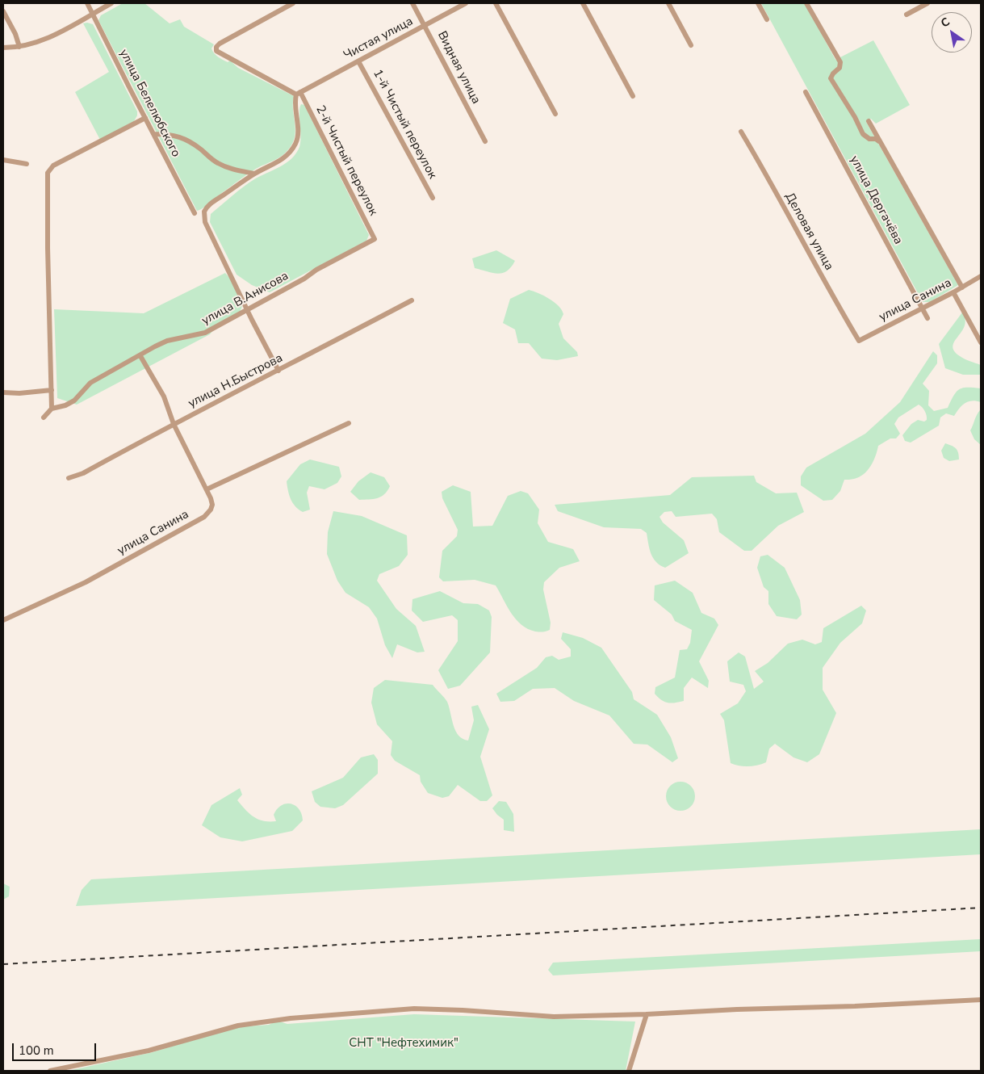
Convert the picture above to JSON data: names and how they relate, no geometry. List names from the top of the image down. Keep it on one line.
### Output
{"streets":{"street":["Чистая улица","Видная улица","улица Белелюбского","1-й Чистый переулок","2-й Чистый переулок","улица Дергачёва","Деловая улица","улица В.Анисова","улица Санина","улица Н.Быстрова"]},"crossings":[["Чистая улица","Видная улица"],["Чистая улица","1-й Чистый переулок"],["Чистая улица","2-й Чистый переулок"],["2-й Чистый переулок","улица В.Анисова"],["улица Дергачёва","улица Санина"],["Деловая улица","улица Санина"],["улица В.Анисова","улица Санина"],["улица Санина","улица Н.Быстрова"]],"parks":["СНТ \"Нефтехимик\""],"scale_bar":"100 m","north":"top left"}
